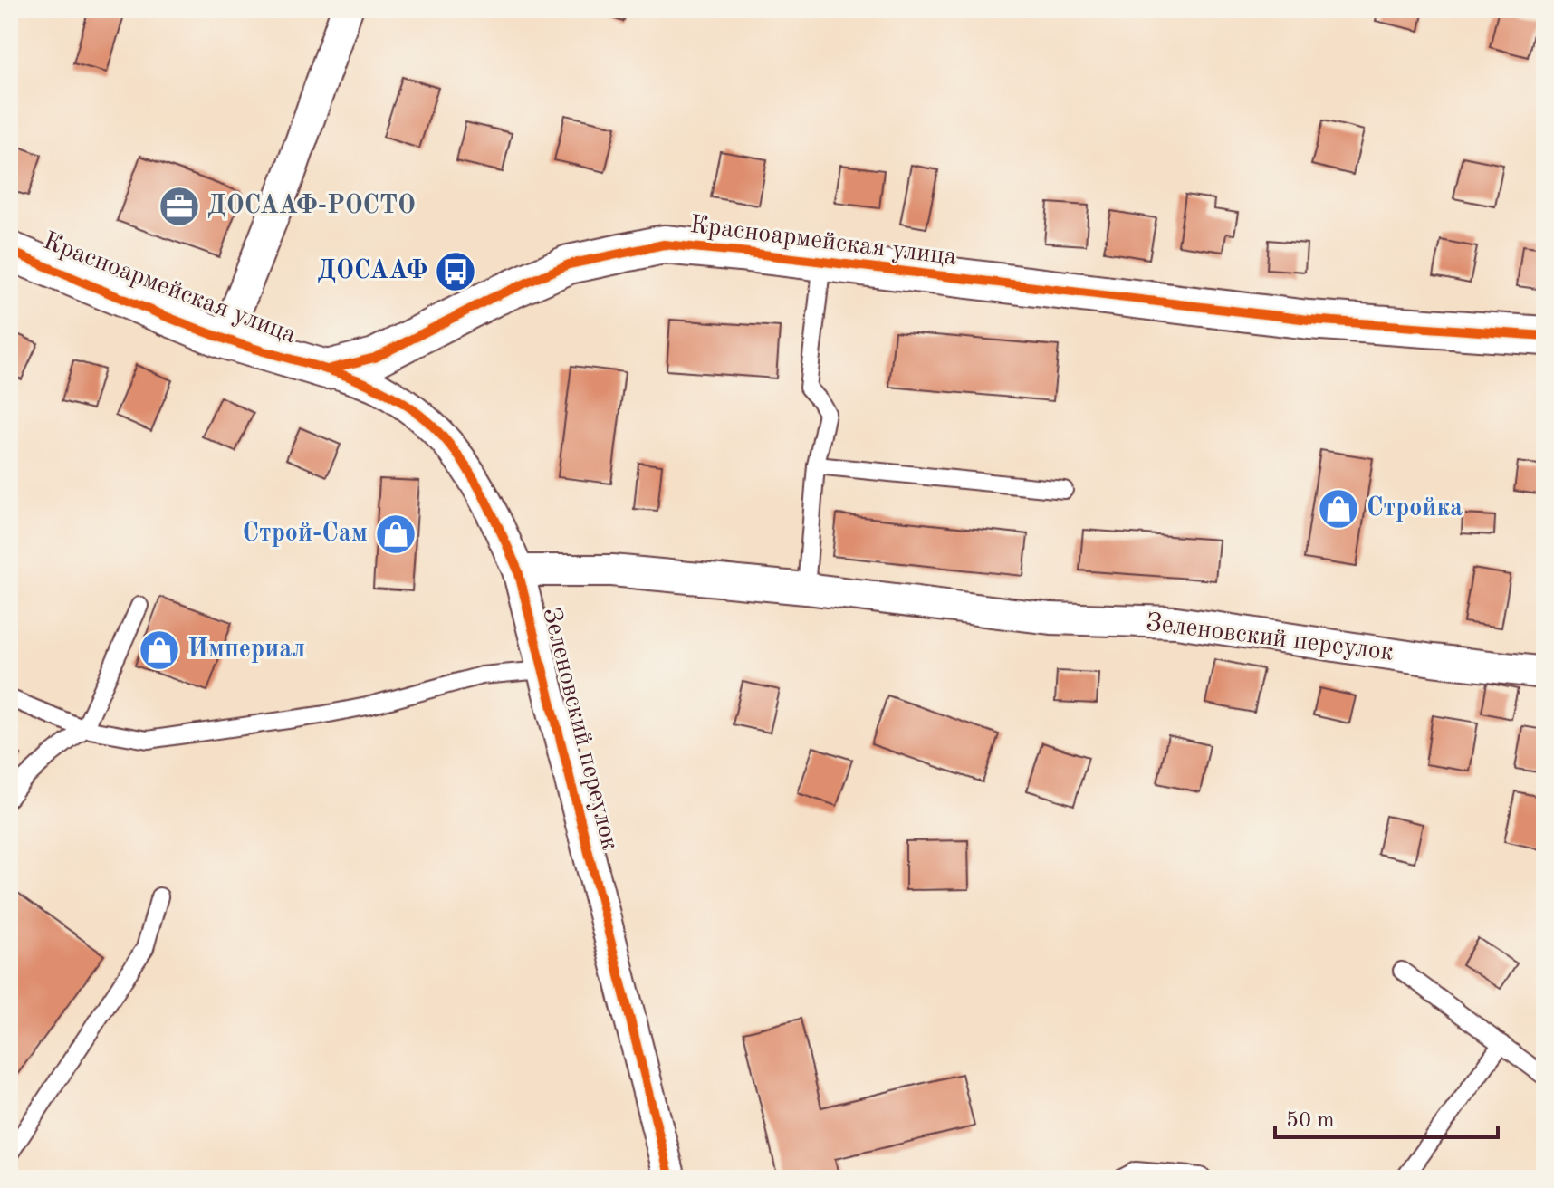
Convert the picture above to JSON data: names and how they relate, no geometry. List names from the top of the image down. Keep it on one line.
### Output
{"streets":{"street":["Красноармейская улица","Зеленовский переулок"]},"crossings":[["Красноармейская улица","Зеленовский переулок"]],"places":{"office":["ДОСААФ-РОСТО"],"bus stop":["ДОСААФ"],"shop":["Стройка","Строй-Сам","Империал"]},"scale_bar":"50 m"}
